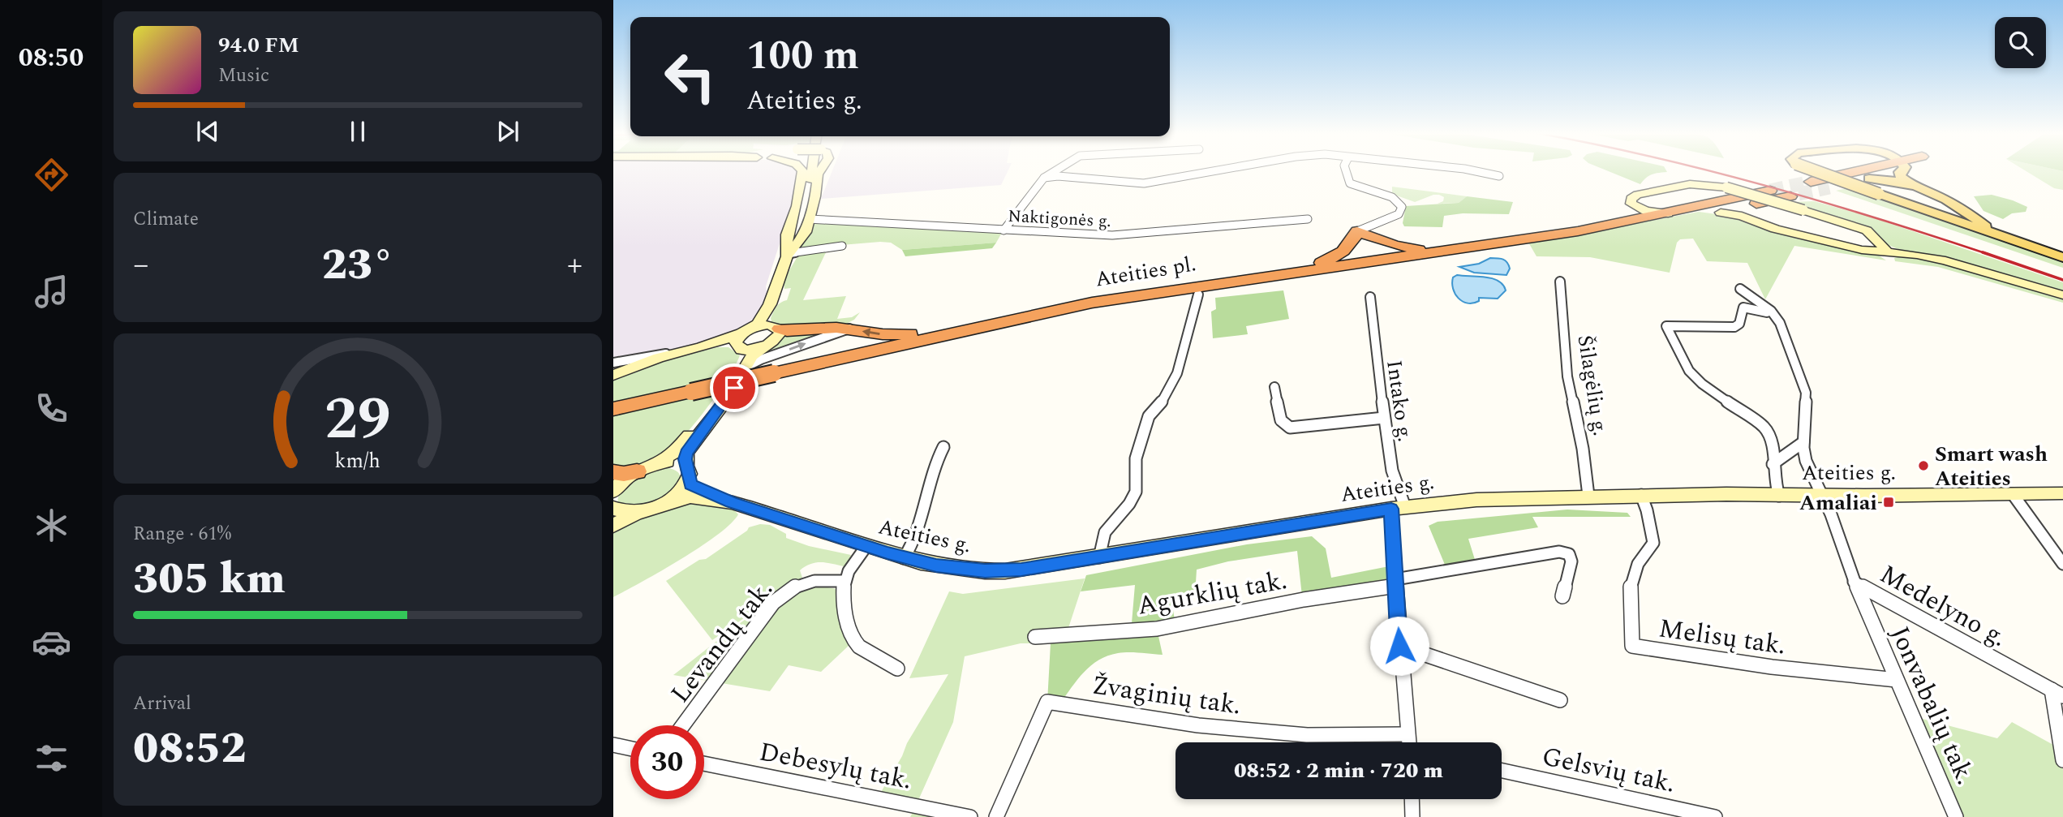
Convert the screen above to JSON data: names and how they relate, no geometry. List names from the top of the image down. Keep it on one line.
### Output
{"streets":{"highway":["Ateities pl."],"street":["Naktigonės g.","Šilagėlių g.","Intako g.","Ateities g.","Agurklių tak.","Medelyno g.","Melisų tak.","Levandų tak.","Žvaginių tak.","Jonvabalių tak.","Debesylų tak.","Gelsvių tak."]},"crossings":[["Šilagėlių g.","Ateities g."],["Intako g.","Ateities g."],["Intako g.","Agurklių tak."],["Ateities g.","Medelyno g."],["Ateities g.","Melisų tak."],["Medelyno g.","Jonvabalių tak."],["Melisų tak.","Jonvabalių tak."]],"places":{"other":["Smart wash Ateities"],"transit":["Amaliai"]},"page":{"tabs":"08:50","turn":["100 m","Ateities g."],"song":["94.0 FM","Music"],"tile":["Climate",["Range · 61%","305 km"],["Arrival","08:52"]],"heat":["−","23°","+"],"limit":"30","trip":"08:52 · 2 min · 720 m","gauge":["29","km/h"]}}
